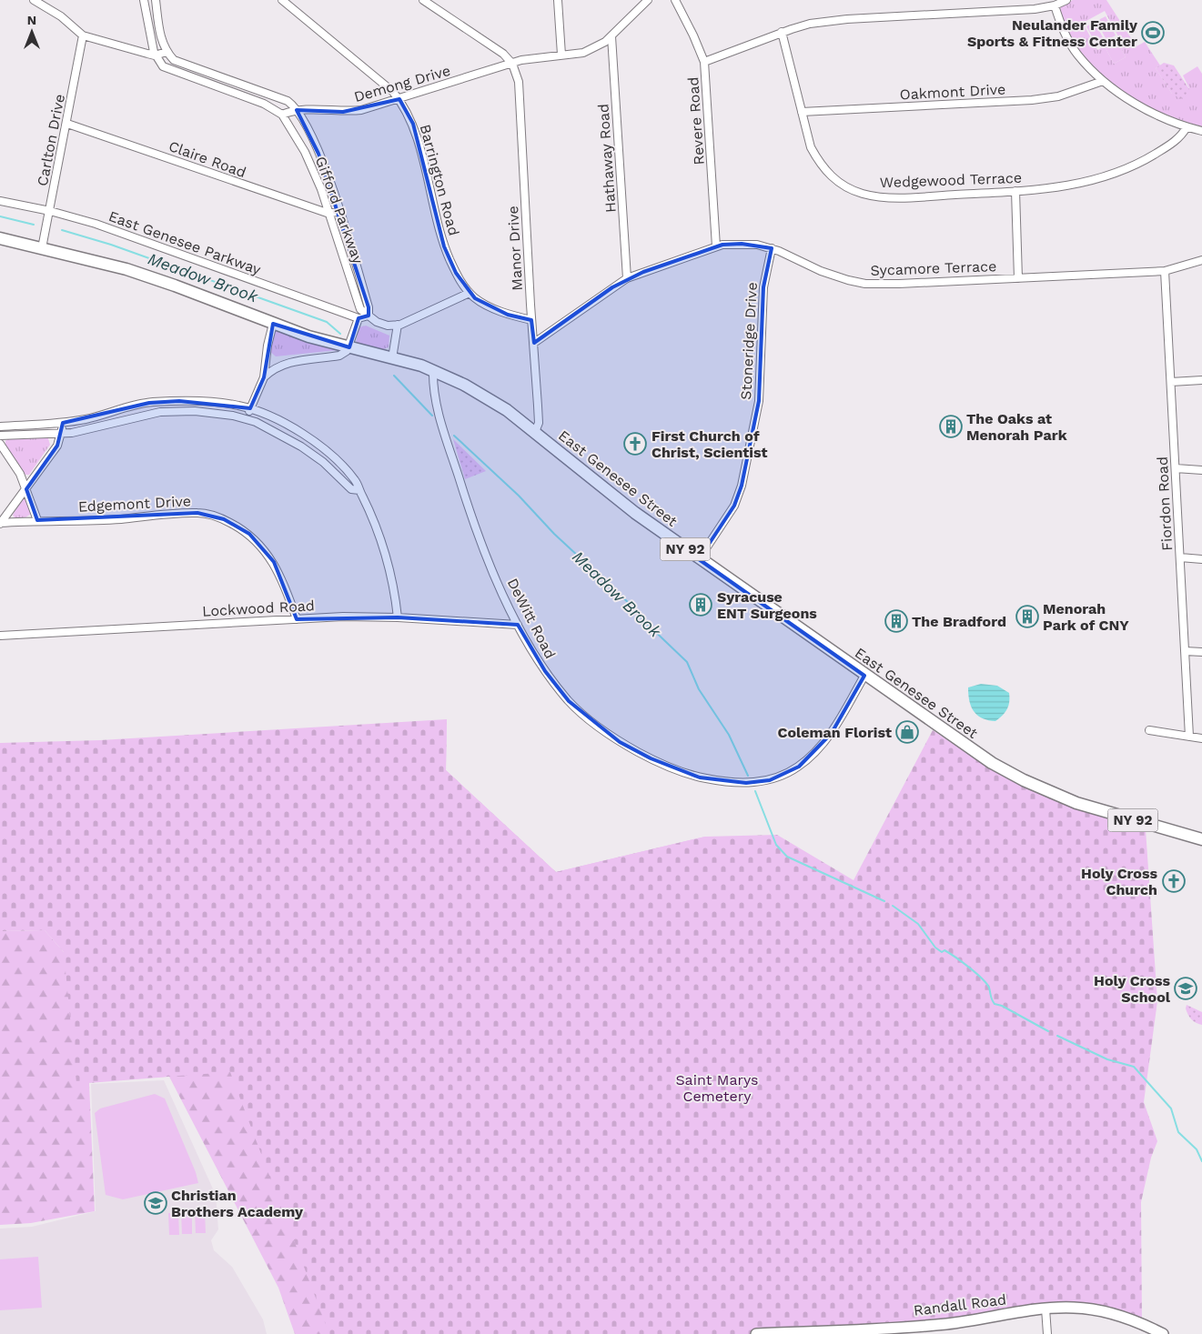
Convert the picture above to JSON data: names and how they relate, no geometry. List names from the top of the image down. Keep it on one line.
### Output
{"streets":{"main road":["East Genesee Street","NY 92"],"street":["Demong Drive","Oakmont Drive","Revere Road","Carlton Drive","Hathaway Road","Claire Road","Barrington Road","Wedgewood Terrace","Gifford Parkway","East Genesee Parkway","Manor Drive","Sycamore Terrace","Stoneridge Drive","Edgemont Drive","Fiordon Road","Lockwood Road","DeWitt Road","Randall Road"]},"crossings":[["Demong Drive","Hathaway Road"],["Demong Drive","Barrington Road"],["Demong Drive","Gifford Parkway"],["Demong Drive","Manor Drive"],["Oakmont Drive","Wedgewood Terrace"],["Revere Road","Sycamore Terrace"],["Carlton Drive","Claire Road"],["Carlton Drive","East Genesee Parkway"],["Carlton Drive","East Genesee Street"],["Hathaway Road","Sycamore Terrace"],["Claire Road","Gifford Parkway"],["Barrington Road","Manor Drive"],["Manor Drive","Sycamore Terrace"],["Manor Drive","East Genesee Street"],["Sycamore Terrace","Stoneridge Drive"],["Sycamore Terrace","Fiordon Road"],["Stoneridge Drive","East Genesee Street"],["East Genesee Street","DeWitt Road"],["Edgemont Drive","Lockwood Road"],["Lockwood Road","DeWitt Road"]],"water":["Meadow Brook"],"parks":["Saint Marys Cemetery"],"places":{"sports":["Neulander Family Sports & Fitness Center"],"building":["The Oaks at Menorah Park","Syracuse ENT Surgeons","Menorah Park of CNY","The Bradford"],"church":["First Church of Christ, Scientist","Holy Cross Church"],"shop":["Coleman Florist"],"school or university":["Holy Cross School","Christian Brothers Academy"]},"north":"top"}
